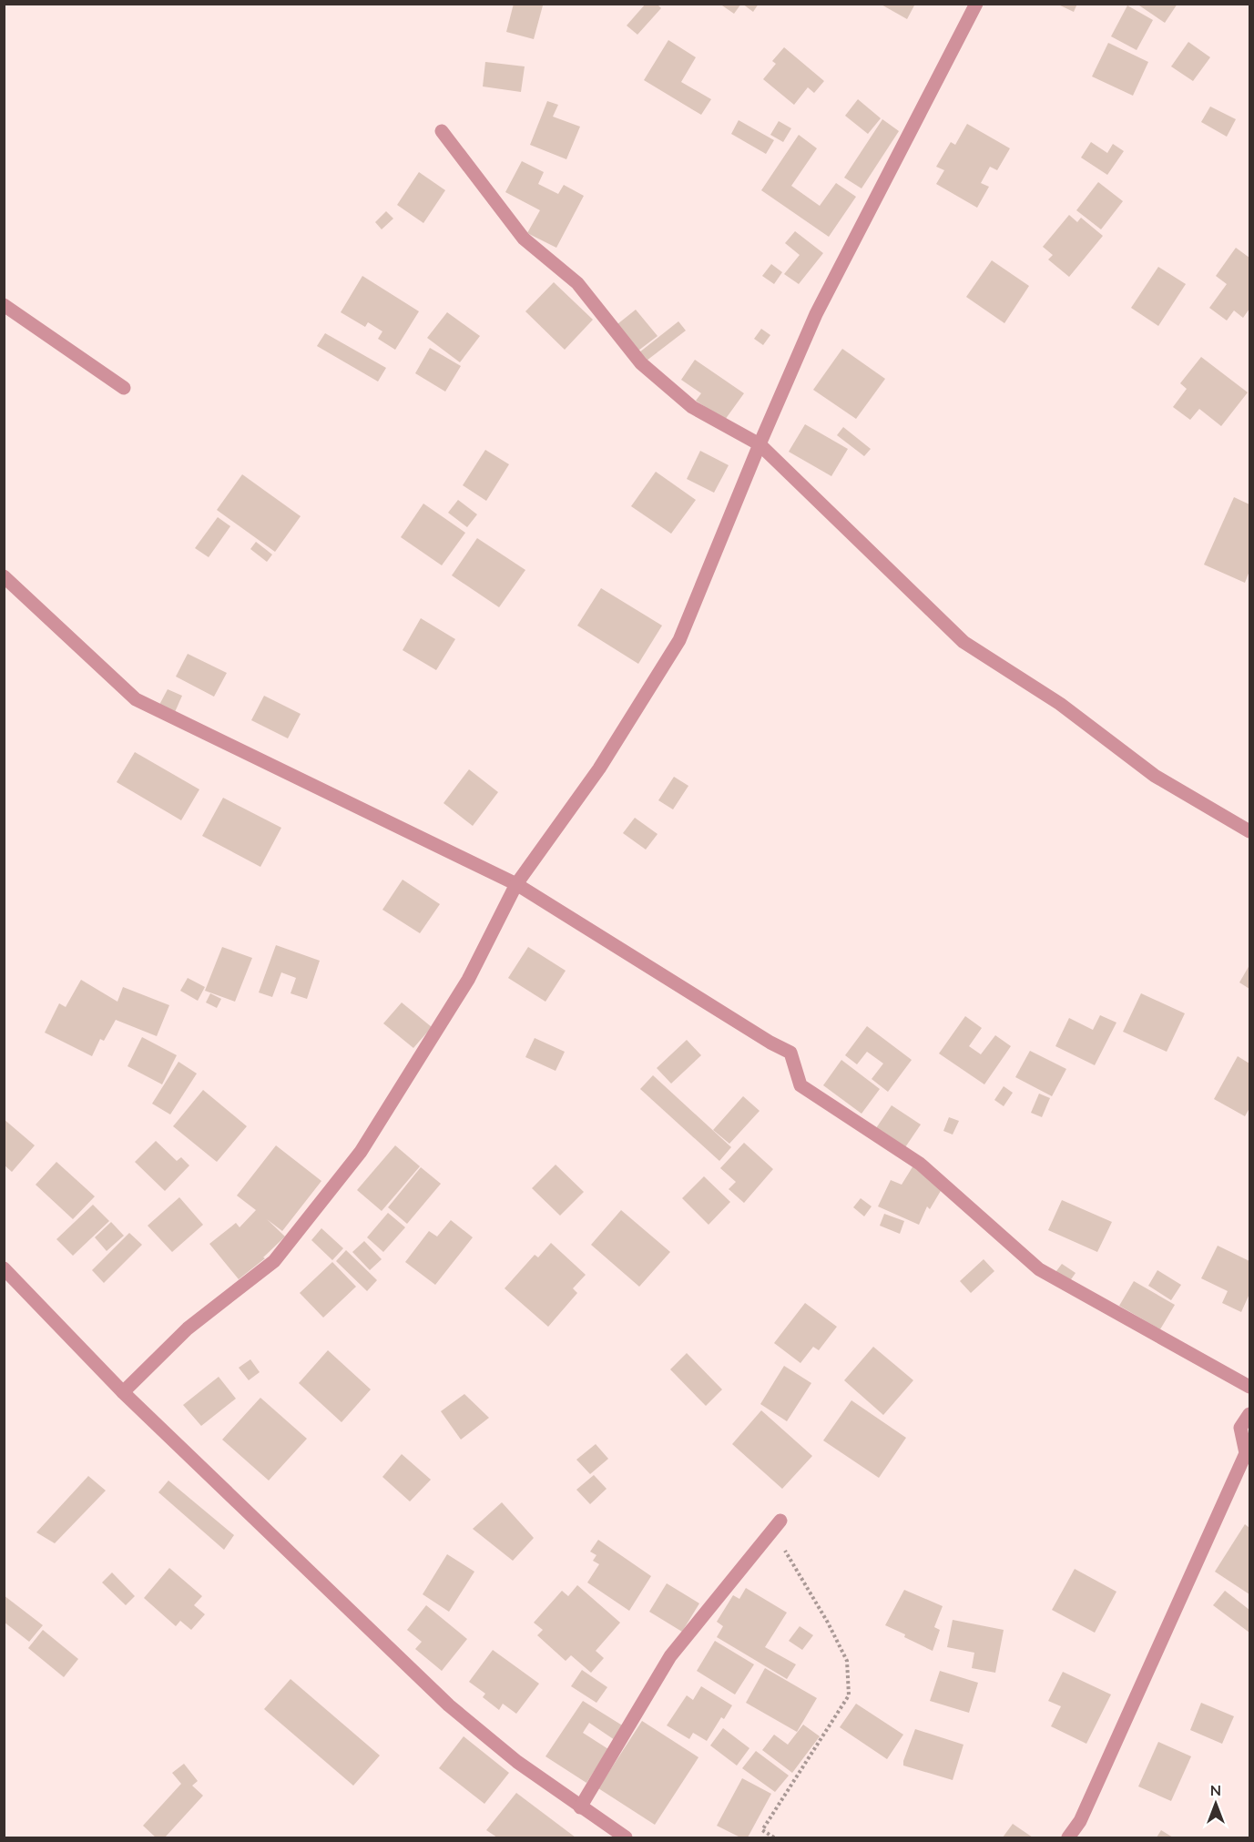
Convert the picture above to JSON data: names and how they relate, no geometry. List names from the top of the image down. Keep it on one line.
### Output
{"north":"top"}
